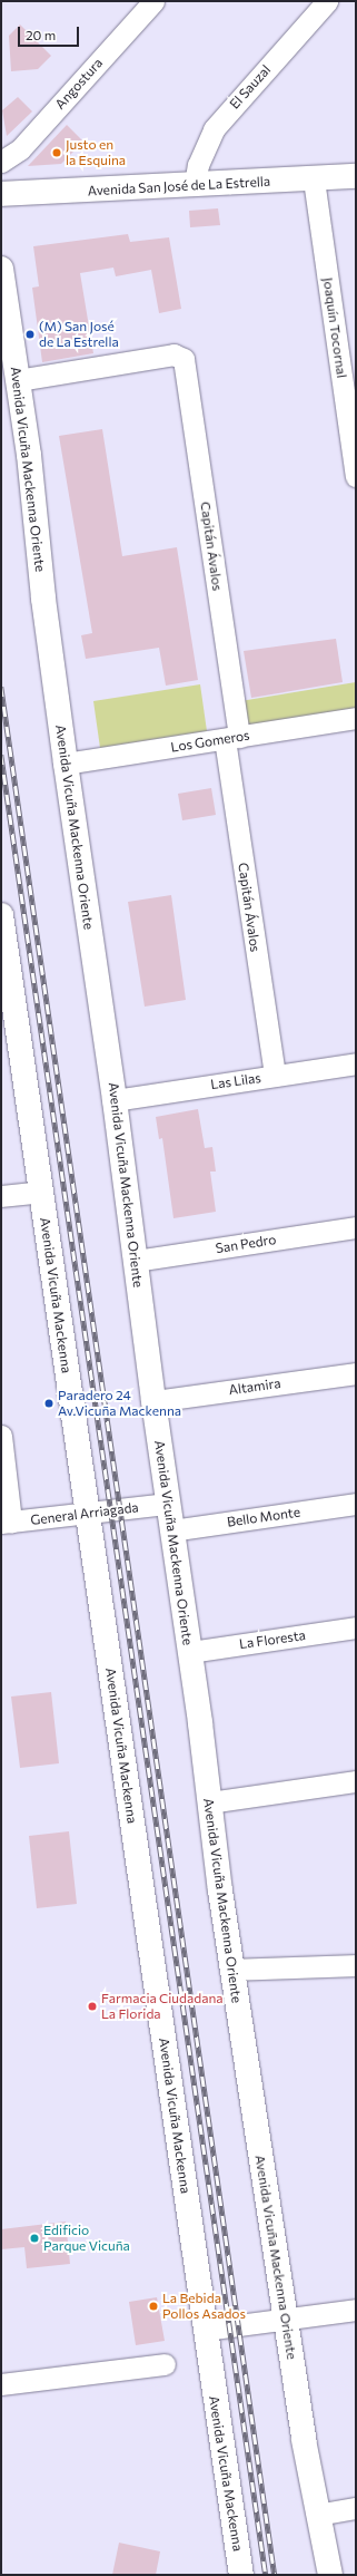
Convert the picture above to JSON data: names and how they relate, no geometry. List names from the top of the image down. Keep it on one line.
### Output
{"streets":{"main road":["Avenida San José de La Estrella","Avenida Vicuña Mackenna Oriente","Avenida Vicuña Mackenna"],"street":["Angostura","El Sauzal","Joaquín Tocornal","Capitán Ávalos","Los Gomeros","Las Lilas","San Pedro","Altamira","General Arriagada","Bello Monte","La Floresta"]},"crossings":[["El Sauzal","Avenida San José de La Estrella"],["Avenida San José de La Estrella","Joaquín Tocornal"],["Avenida Vicuña Mackenna Oriente","Capitán Ávalos"],["Avenida Vicuña Mackenna Oriente","Los Gomeros"],["Avenida Vicuña Mackenna Oriente","Las Lilas"],["Avenida Vicuña Mackenna Oriente","San Pedro"],["Avenida Vicuña Mackenna Oriente","Altamira"],["Avenida Vicuña Mackenna Oriente","General Arriagada"],["Avenida Vicuña Mackenna Oriente","Bello Monte"],["Avenida Vicuña Mackenna Oriente","La Floresta"],["Capitán Ávalos","Los Gomeros"],["Capitán Ávalos","Las Lilas"],["Avenida Vicuña Mackenna","General Arriagada"]],"places":["Justo en la Esquina","(M) San José de La Estrella","Paradero 24 Av.Vicuña Mackenna","Farmacia Ciudadana La Florida","Edificio Parque Vicuña","La Bebida Pollos Asados"],"scale_bar":"20 m"}
